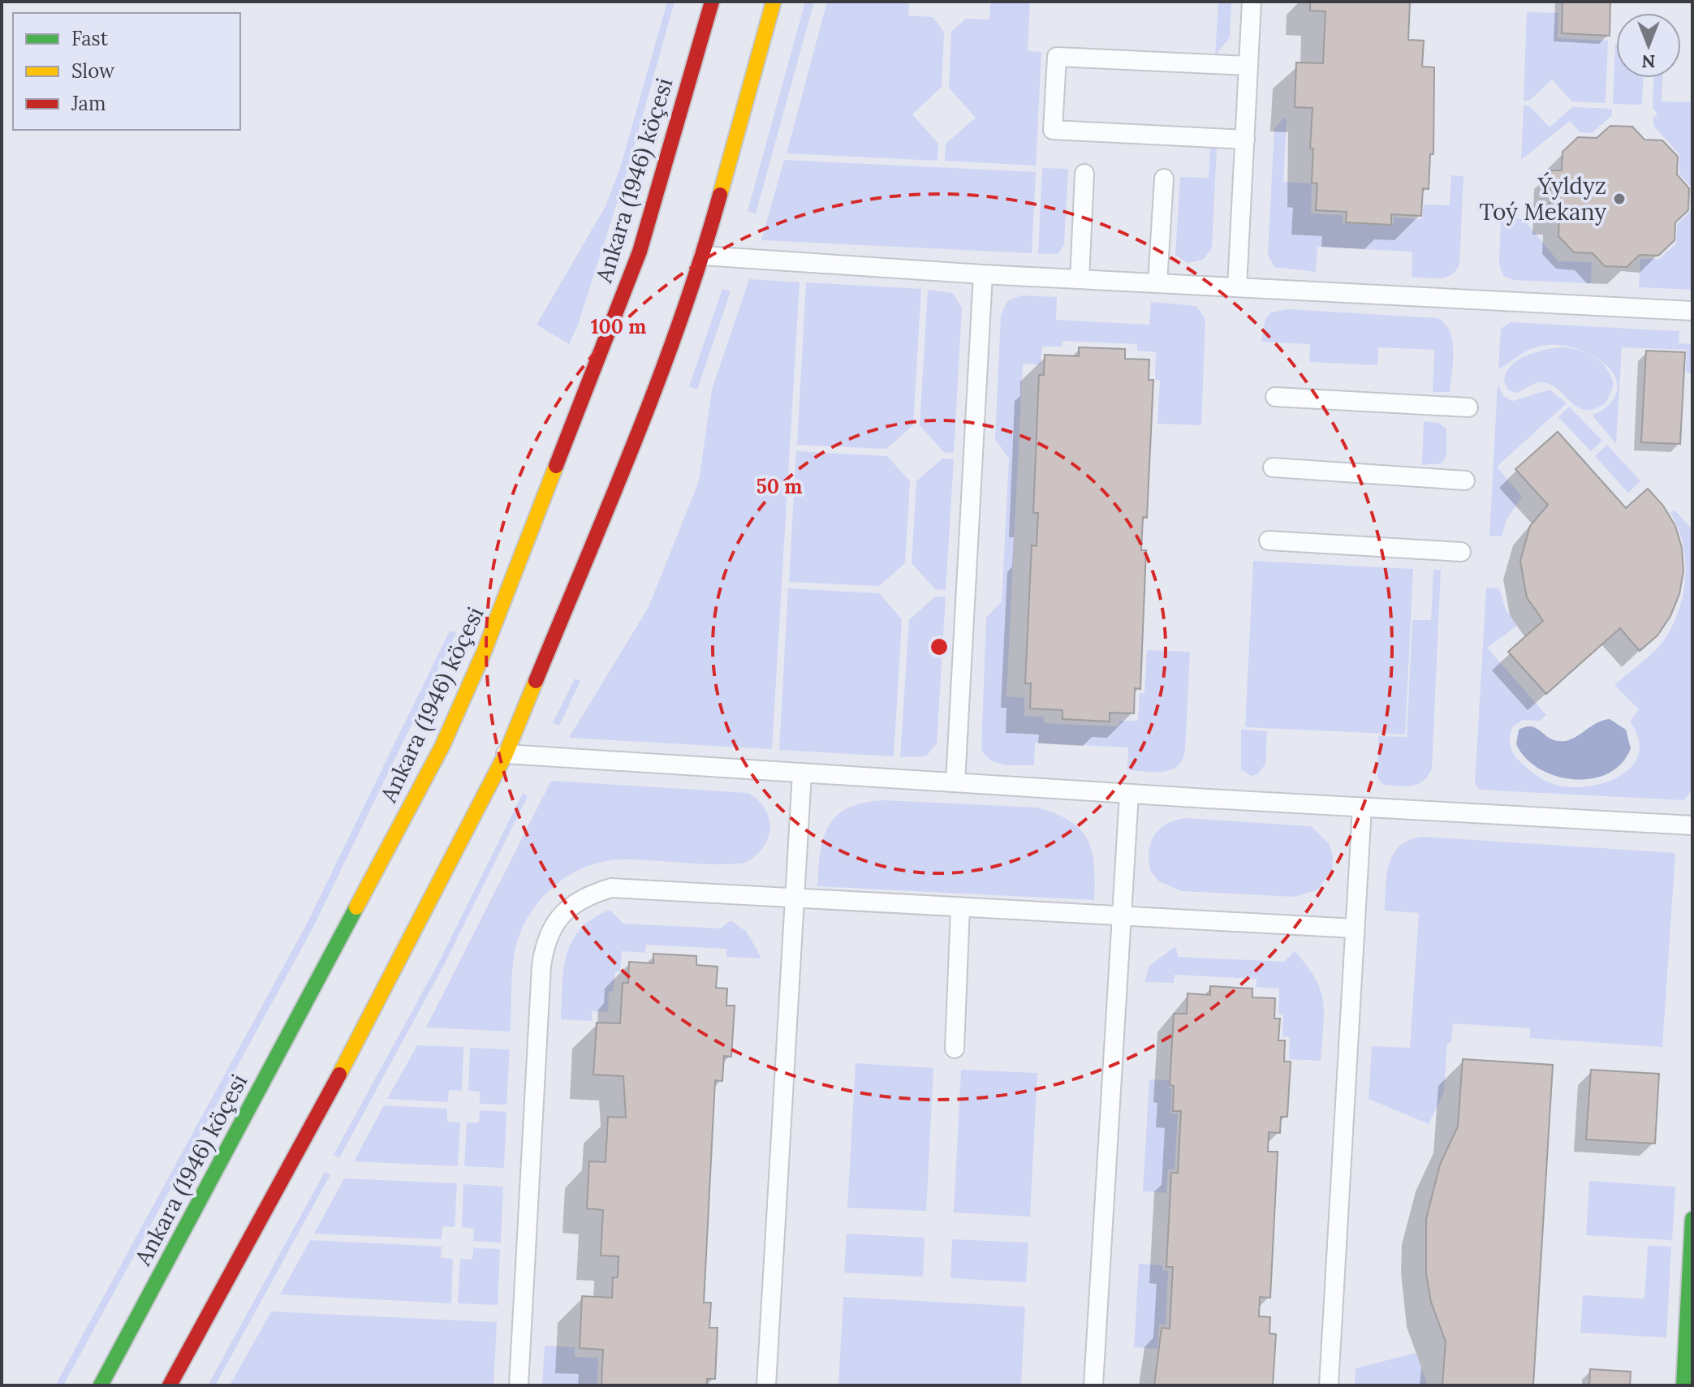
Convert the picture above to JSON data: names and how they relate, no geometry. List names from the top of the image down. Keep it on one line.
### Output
{"streets":{"main road":["Ankara (1946) köçesi"]},"places":["Ýyldyz Toý Mekany"],"legend":["Fast","Slow","Jam"],"north":"bottom","rings":["100 m","50 m"]}
